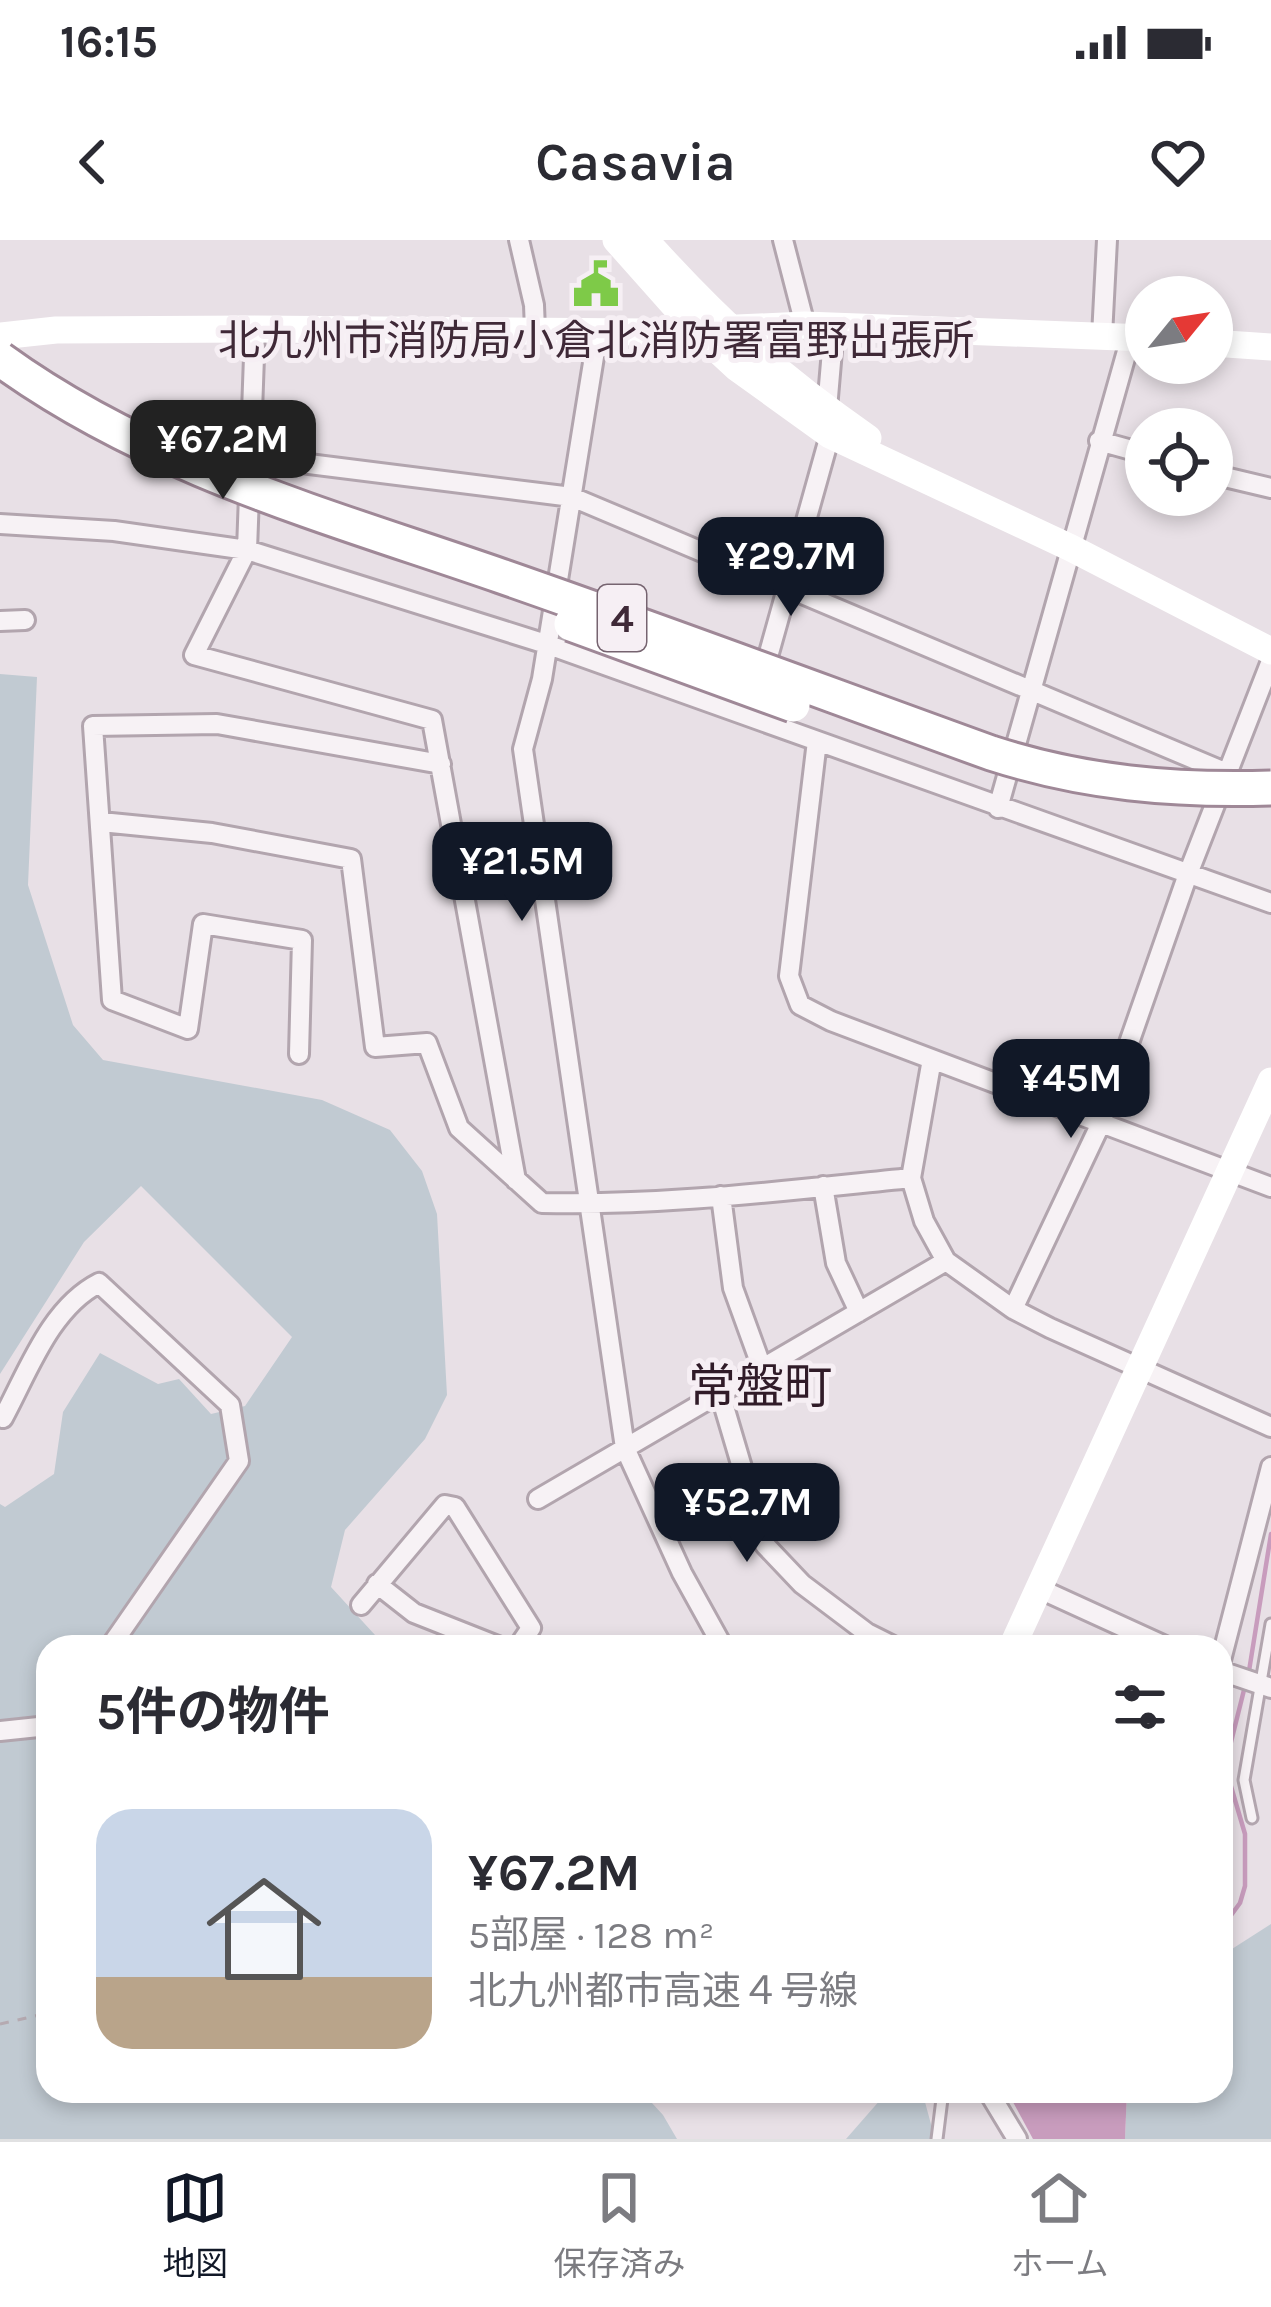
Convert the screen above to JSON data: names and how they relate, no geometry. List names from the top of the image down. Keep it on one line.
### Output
{"streets":{"highway":["4"]},"districts":["常盤町"],"places":{"public building":["北九州市消防局小倉北消防署富野出張所"]},"north":"top right","page":{"status":"16:15","header":"Casavia","price":["¥67.2M","¥29.7M","¥21.5M","¥45M","¥52.7M"],"heading":"5件の物件","list":[{"name":"¥67.2M","note":"5部屋 · 128 m² · 北九州都市高速４号線"}],"tabs":["地図","保存済み","ホーム"]}}
